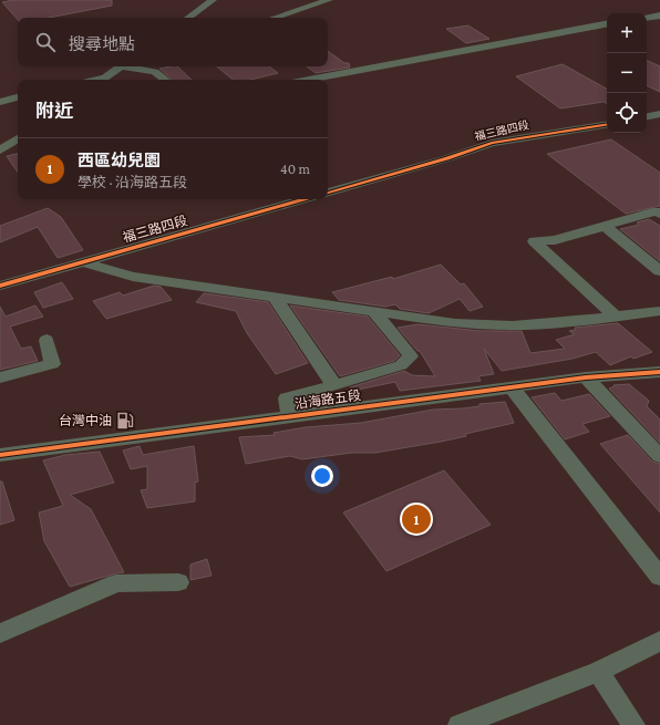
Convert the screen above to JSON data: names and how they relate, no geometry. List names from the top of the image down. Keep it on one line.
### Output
{"streets":{"street":["福三路四段","沿海路五段"]},"places":{"fuel station":["台灣中油"]},"page":{"map_buttons":["+","−"],"search":"搜尋地點","heading":"附近","list":[{"mark":"1","name":"西區幼兒園","note":"學校 · 沿海路五段","value":"40 m"}],"pins":"1"}}
